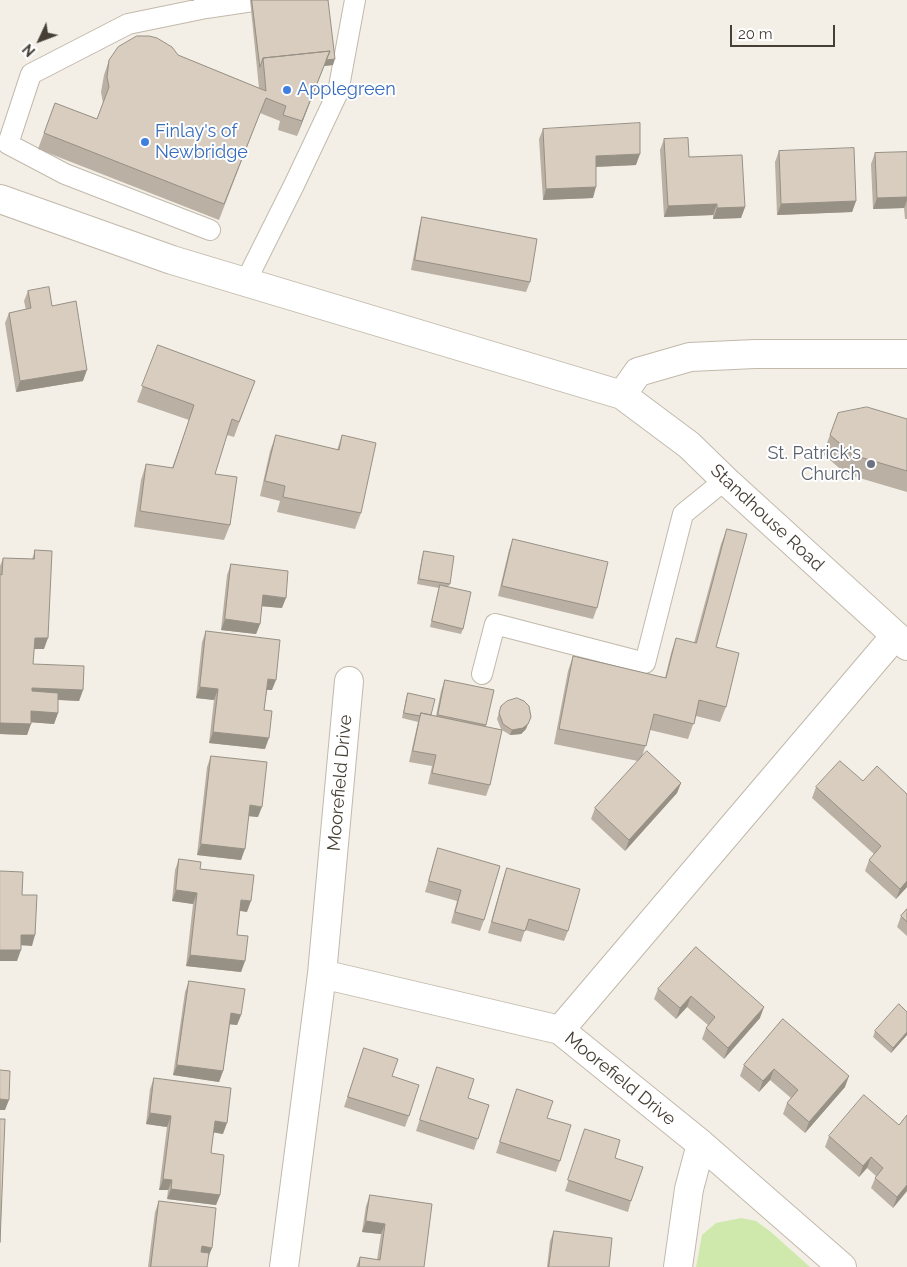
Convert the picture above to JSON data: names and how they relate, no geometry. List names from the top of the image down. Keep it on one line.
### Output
{"streets":{"street":["Standhouse Road","Moorefield Drive"]},"places":["Applegreen","Finlay's of Newbridge","St. Patrick's Church"],"scale_bar":"20 m","north":"bottom left"}
